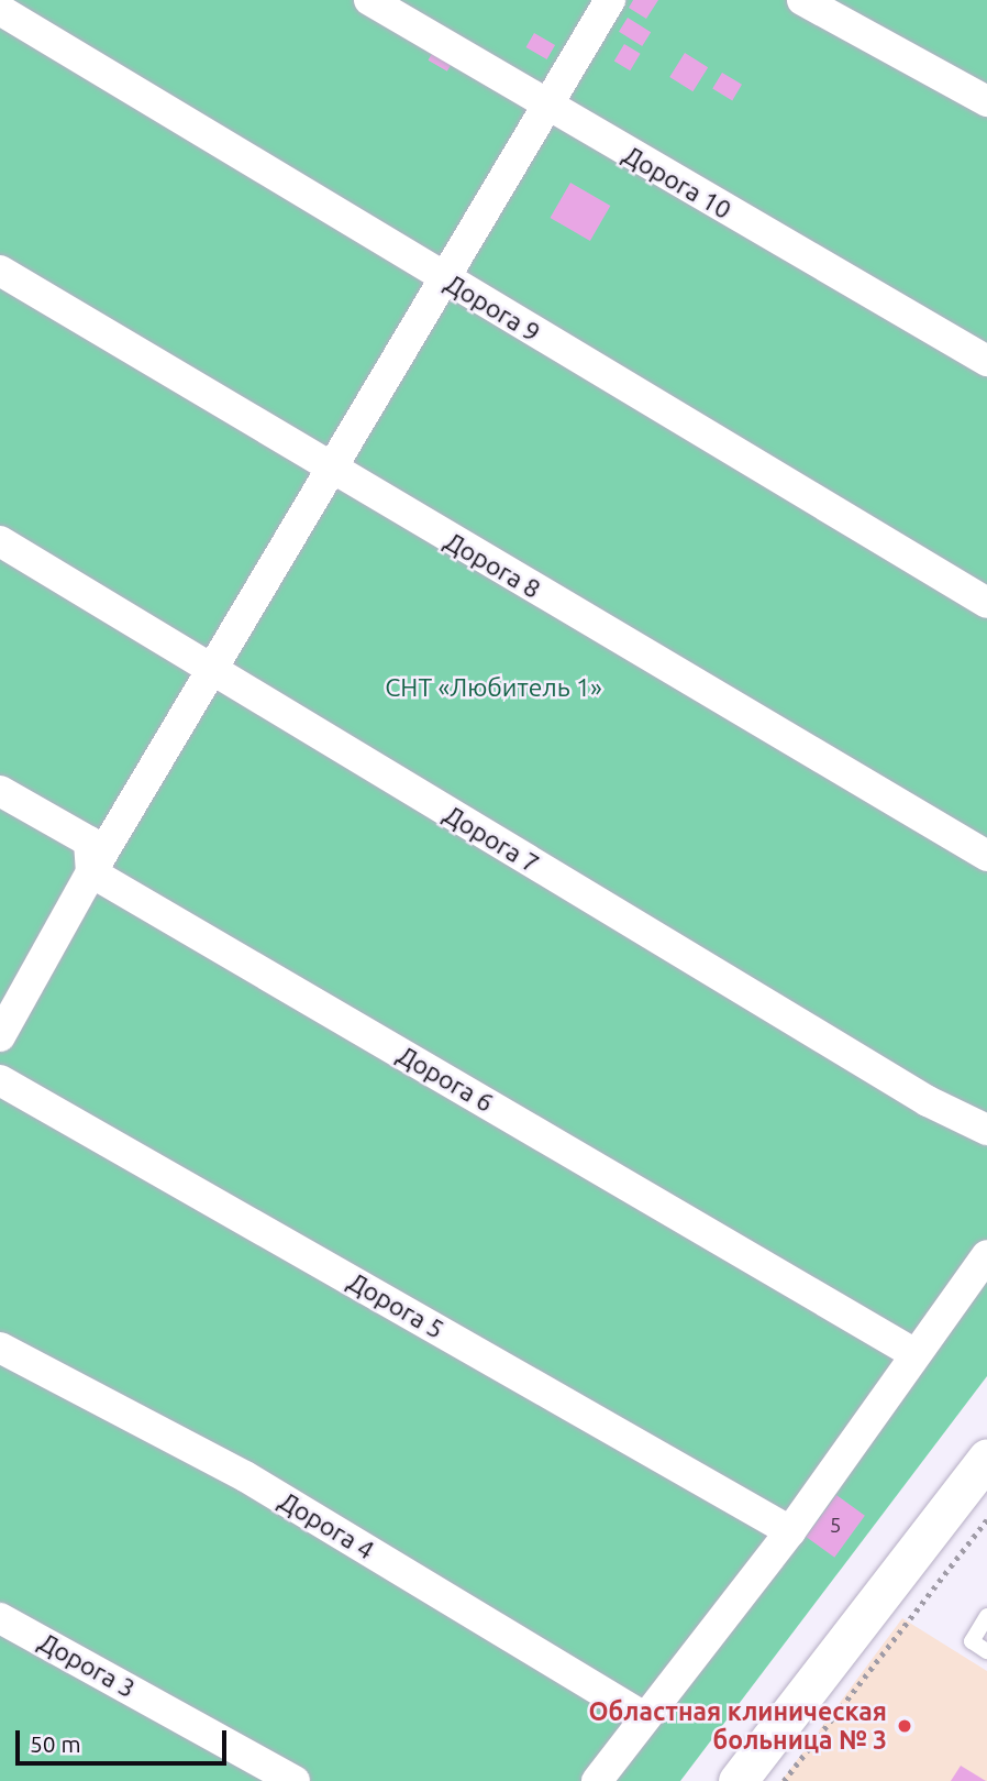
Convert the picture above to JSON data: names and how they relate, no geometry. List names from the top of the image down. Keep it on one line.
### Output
{"streets":{"street":["Дорога 10","Дорога 9","Дорога 8","Дорога 7","Дорога 6","Дорога 5","Дорога 4","Дорога 3"]},"parks":["СНТ «Любитель 1»"],"places":["Областная клиническая больница № 3"],"house_numbers":["5"],"scale_bar":"50 m"}
